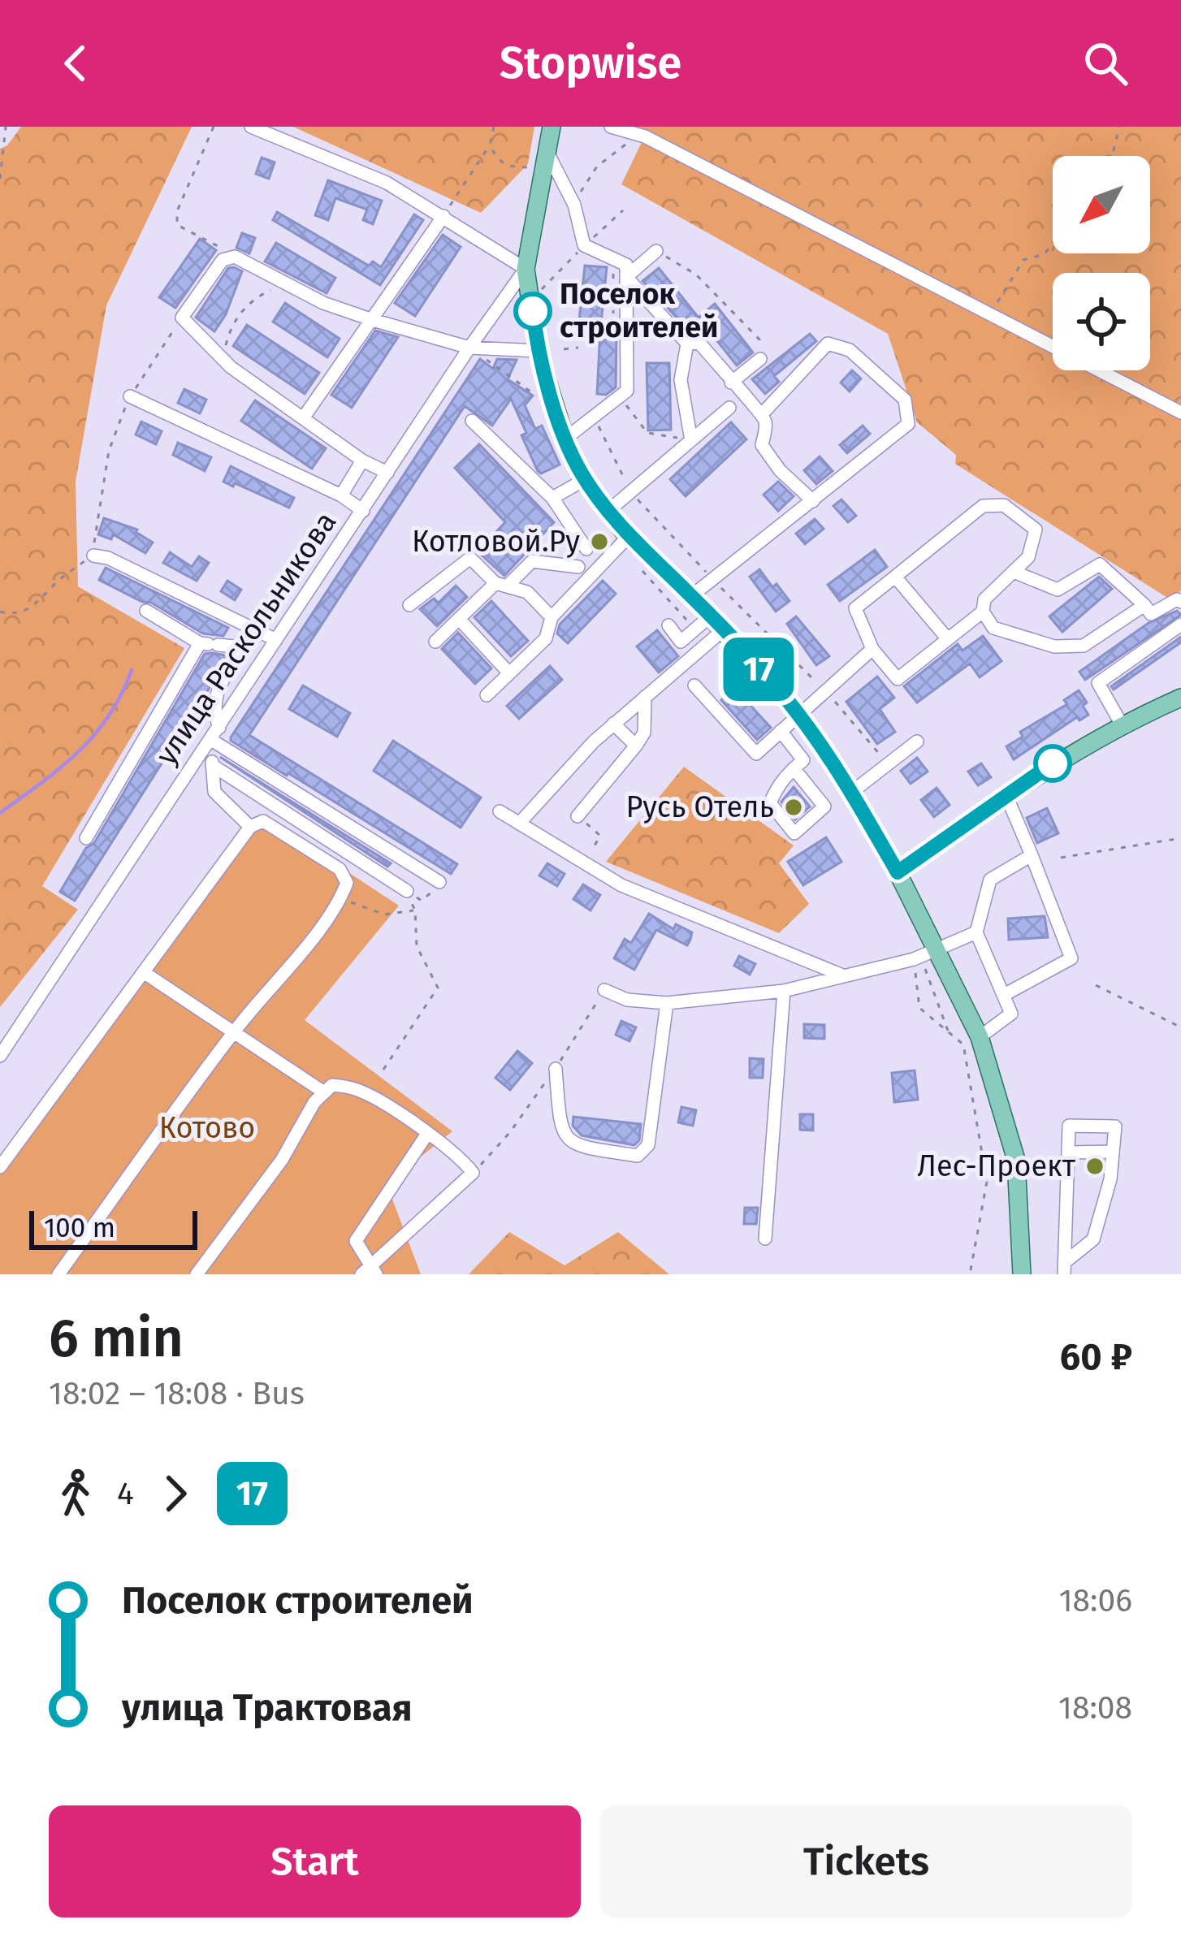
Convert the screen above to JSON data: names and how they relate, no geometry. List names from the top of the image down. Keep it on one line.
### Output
{"streets":{"main road":["улица Раскольникова"]},"parks":["Котово"],"places":["Поселок строителей","Котловой.Ру","Русь Отель","Лес-Проект"],"lines":["bus line 17"],"scale_bar":"100 m","north":"bottom left","page":{"header":"Stopwise","on_map":"17","scale":"100 m","heading":["6 min","18:02 – 18:08 · Bus","60 ₽"],"legs":["4","17"],"list":[{"name":"Поселок строителей","value":"18:06"},{"name":"улица Трактовая","value":"18:08"}],"buttons":["Start","Tickets"]}}
